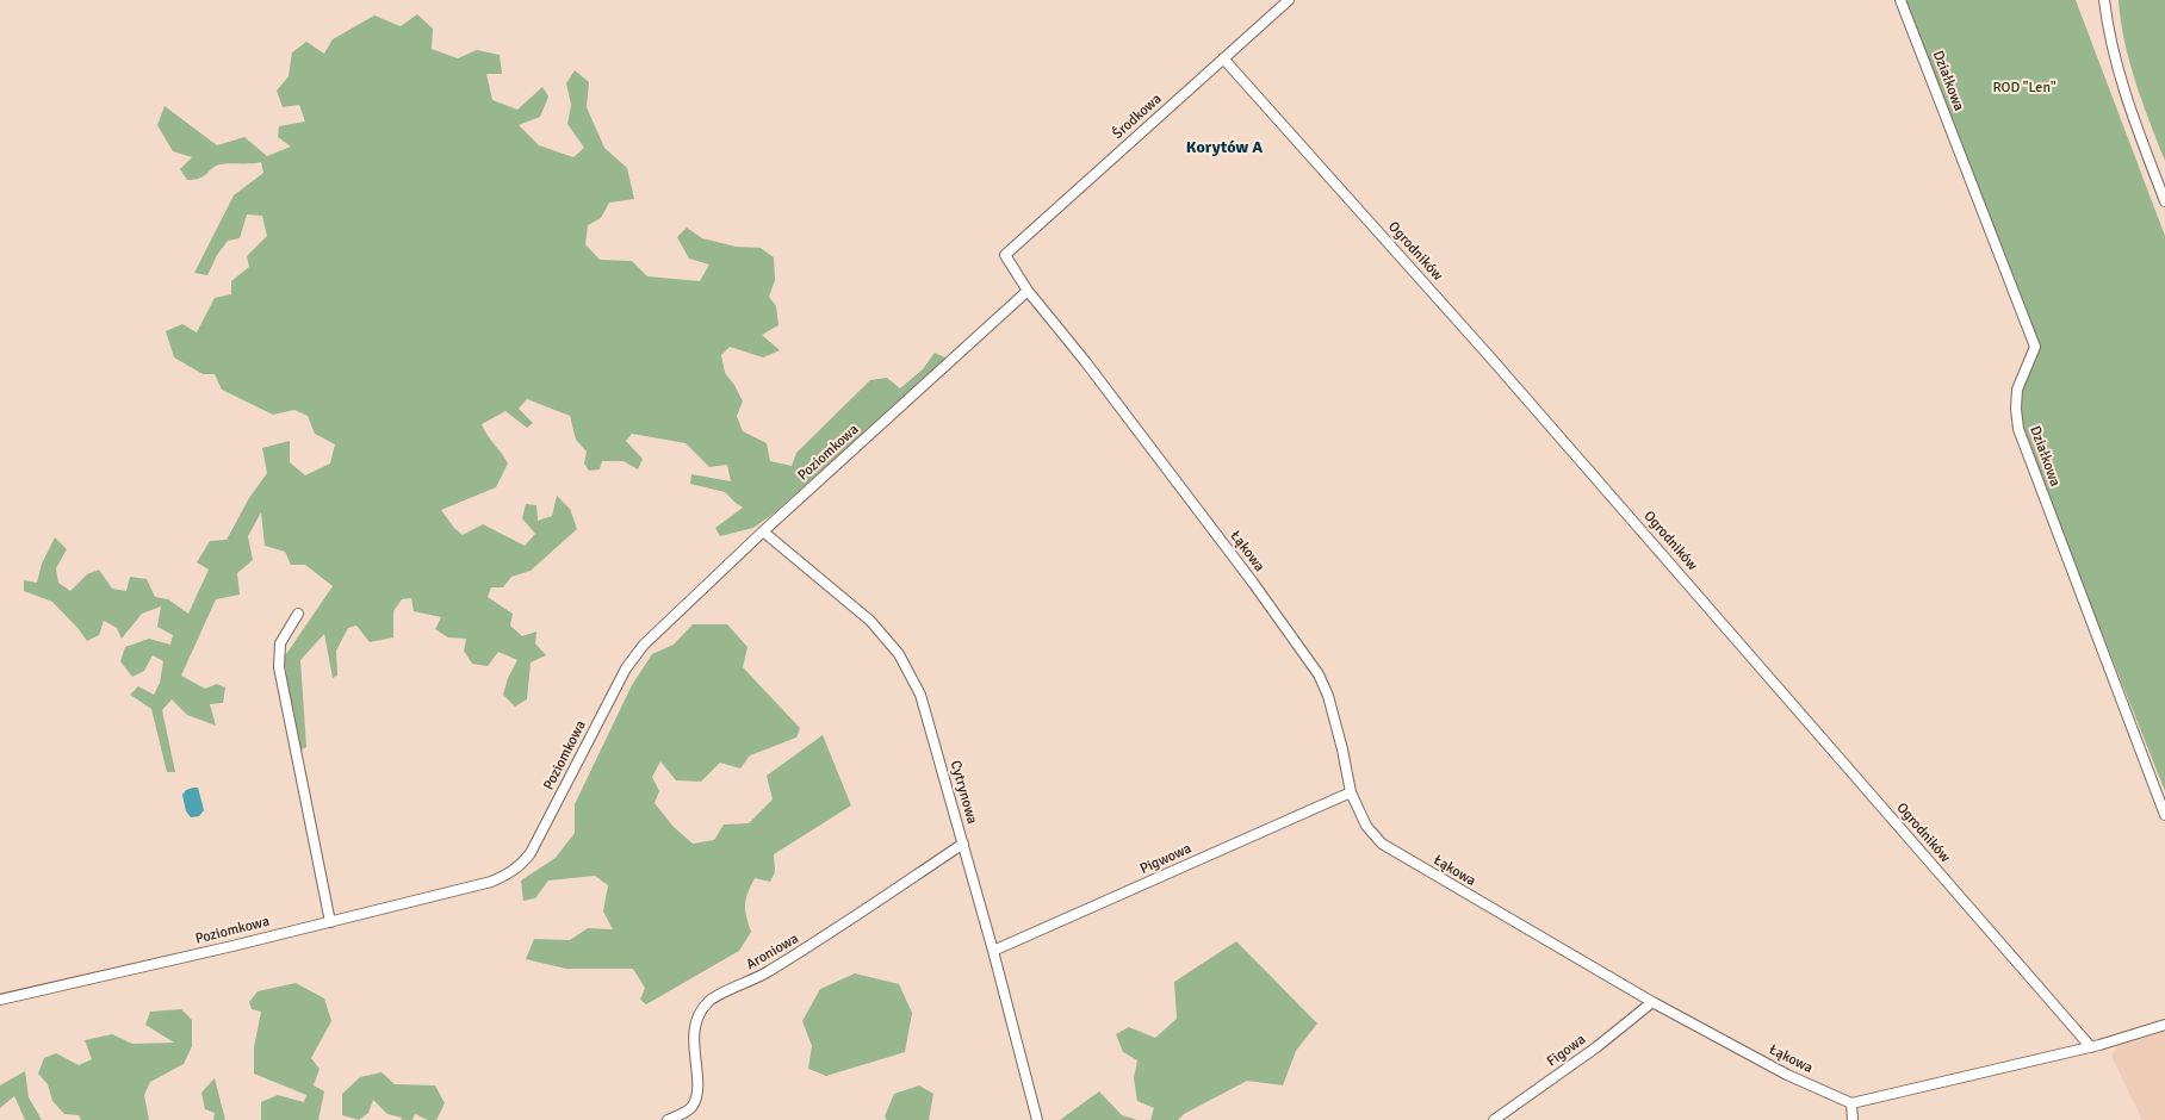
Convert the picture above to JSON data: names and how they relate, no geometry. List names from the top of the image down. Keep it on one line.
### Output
{"streets":{"street":["Działkowa","Środkowa","Ogrodników","Poziomkowa","Łąkowa","Cytrynowa","Pigwowa","Aroniowa","Figowa"]},"crossings":[["Środkowa","Ogrodników"],["Środkowa","Łąkowa"],["Poziomkowa","Łąkowa"],["Poziomkowa","Cytrynowa"],["Łąkowa","Pigwowa"],["Łąkowa","Figowa"],["Cytrynowa","Pigwowa"],["Cytrynowa","Aroniowa"]],"districts":["Korytów A"],"parks":["ROD \"Len\""]}
